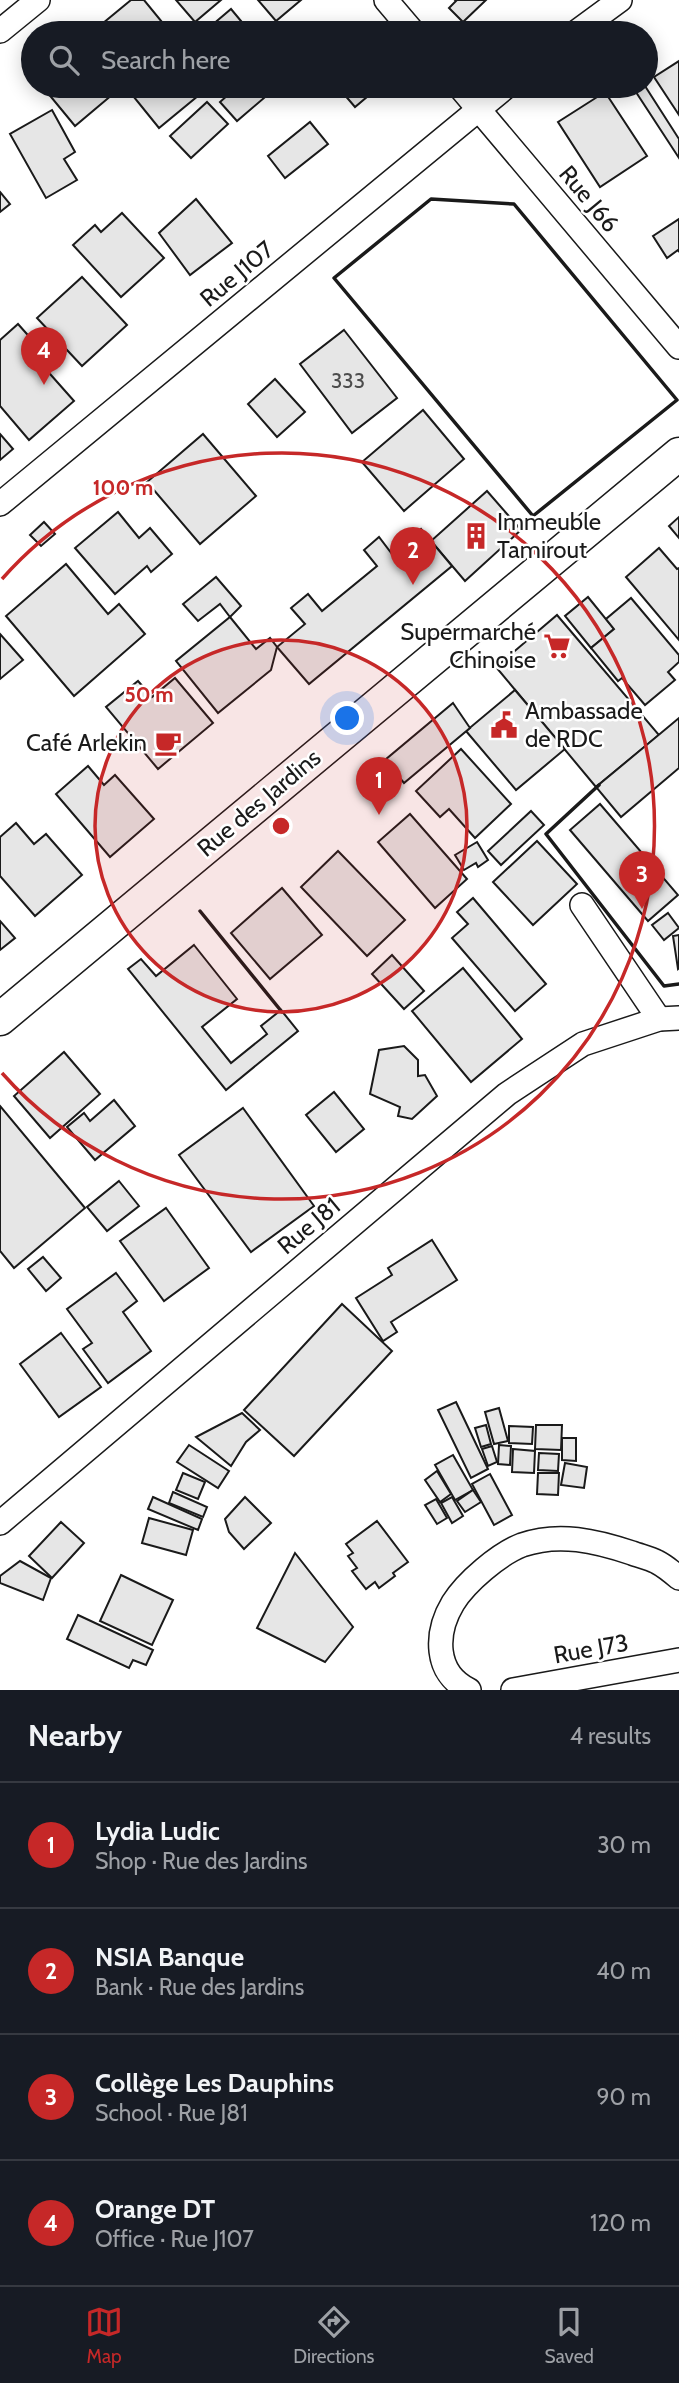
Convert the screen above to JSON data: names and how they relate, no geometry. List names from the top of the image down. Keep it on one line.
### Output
{"streets":{"main road":["Rue des Jardins"],"street":["Rue J66","Rue J107","Rue J81","Rue J73"]},"crossings":[["Rue J66","Rue J107"]],"places":{"building":["Immeuble Tamirout"],"supermarket":["Supermarché Chinoise"],"public building":["Ambassade de RDC"],"cafe":["Café Arlekin"]},"house_numbers":["333"],"page":{"search":"Search here","pins":["4","2","1","3"],"heading":["Nearby","4 results"],"list":[{"mark":"1","name":"Lydia Ludic","note":"Shop · Rue des Jardins","value":"30 m"},{"mark":"2","name":"NSIA Banque","note":"Bank · Rue des Jardins","value":"40 m"},{"mark":"3","name":"Collège Les Dauphins","note":"School · Rue J81","value":"90 m"},{"mark":"4","name":"Orange DT","note":"Office · Rue J107","value":"120 m"}],"nav":["Map","Directions","Saved"]},"rings":["100 m","50 m"]}
